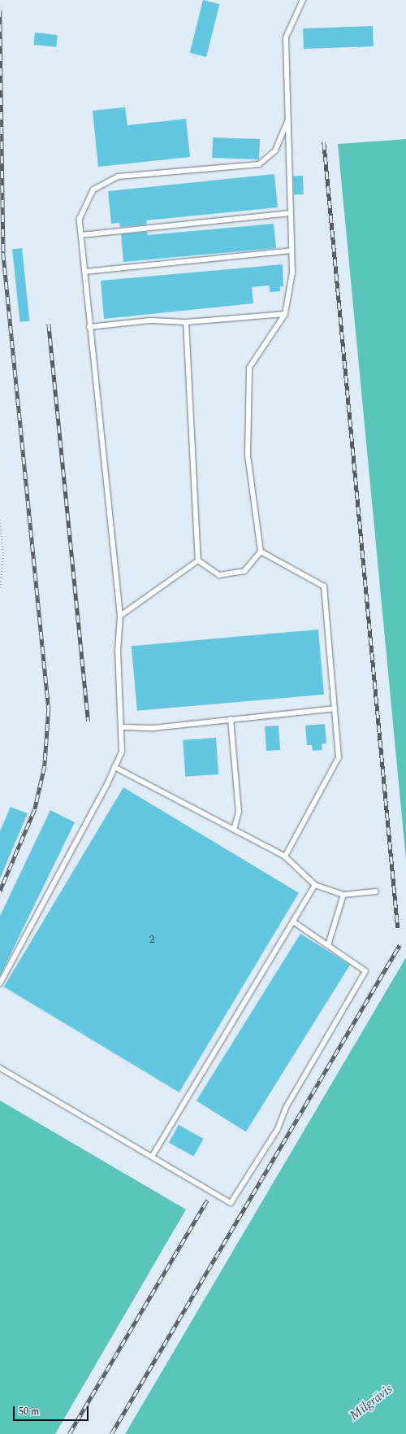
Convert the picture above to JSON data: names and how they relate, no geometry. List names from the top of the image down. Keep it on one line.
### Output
{"water":["Mīlgrāvis"],"house_numbers":["2"],"scale_bar":"50 m"}
